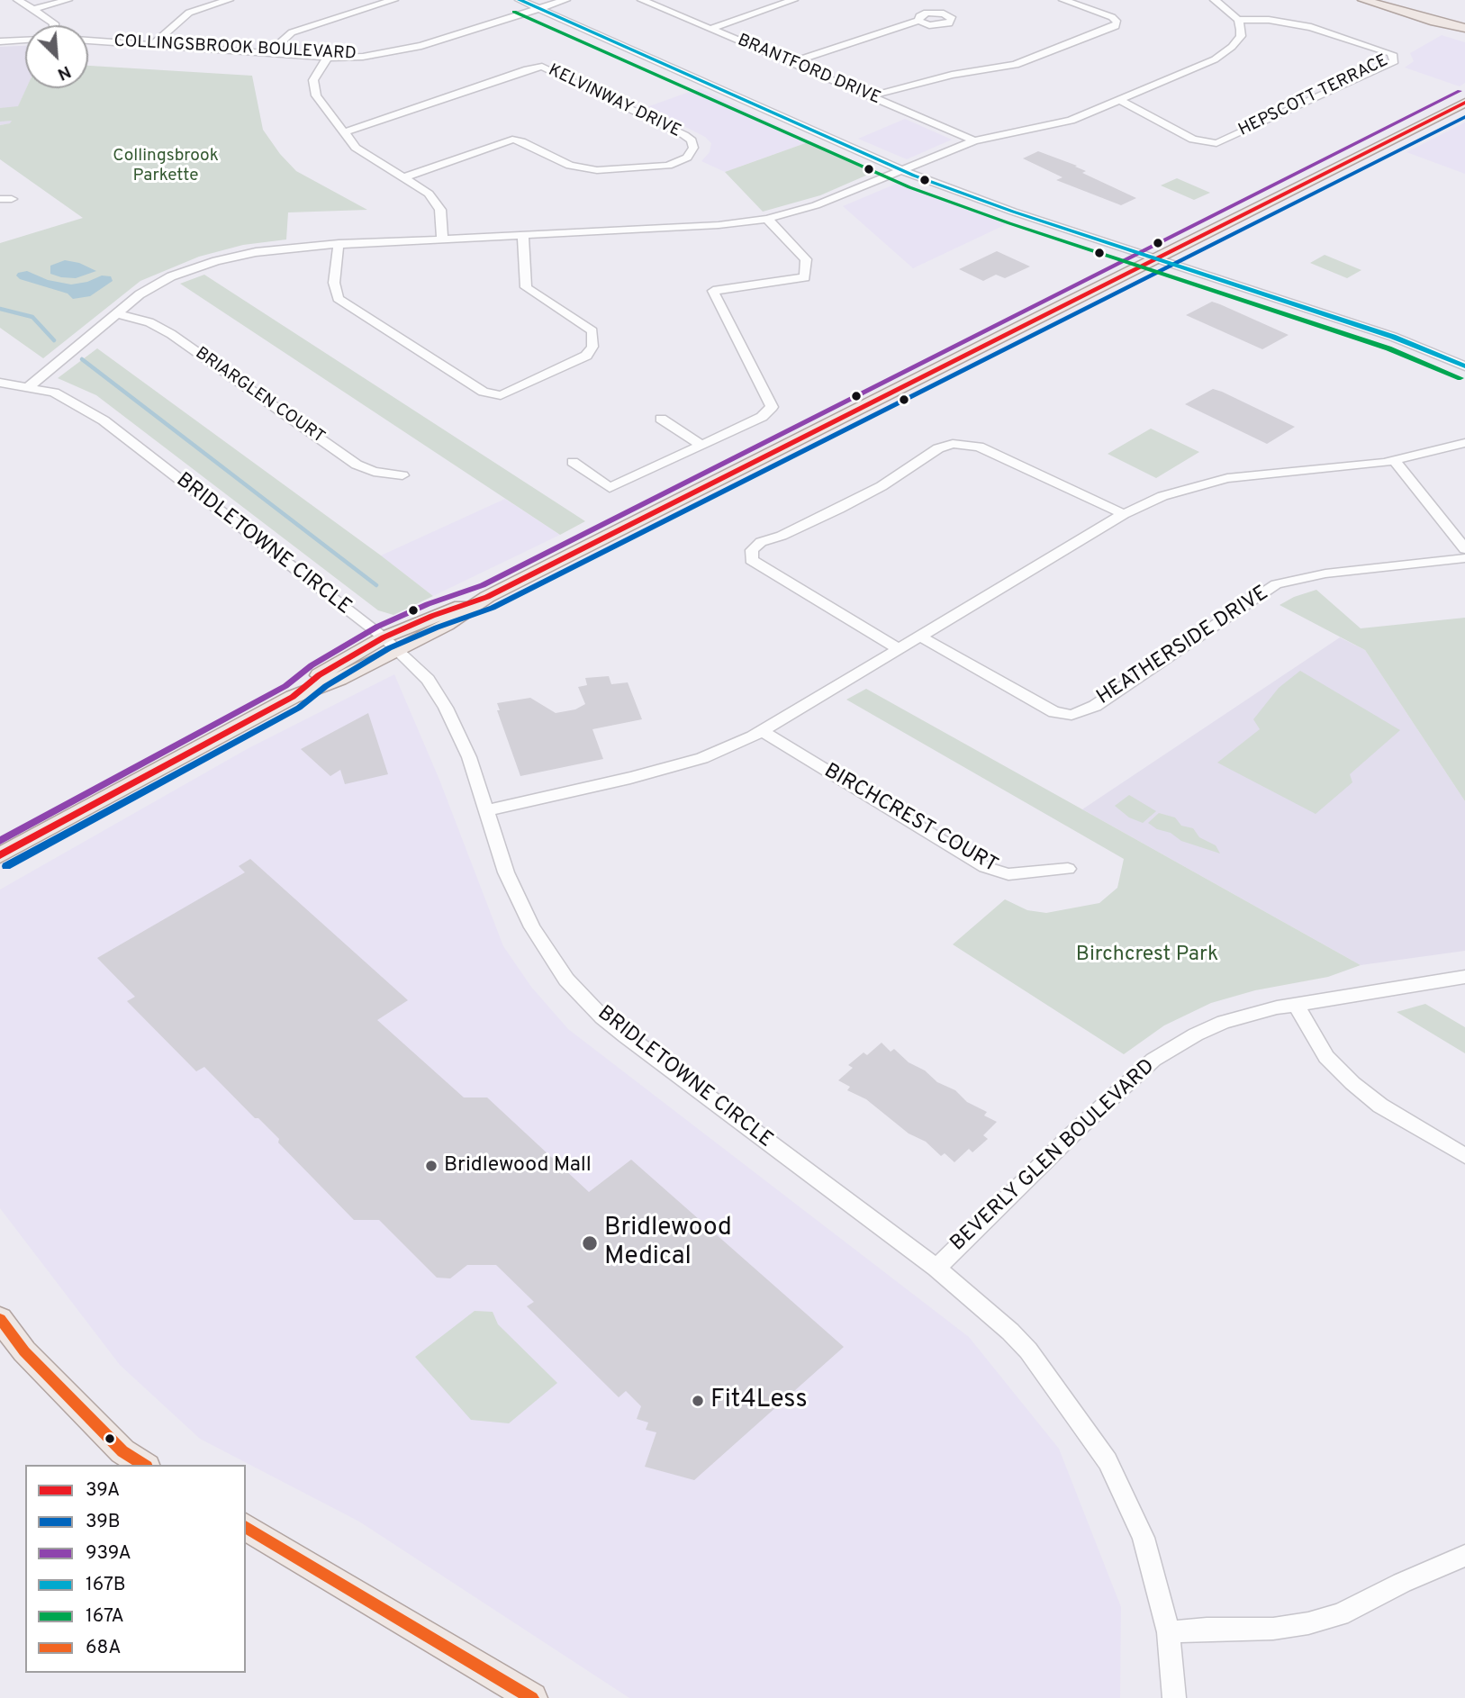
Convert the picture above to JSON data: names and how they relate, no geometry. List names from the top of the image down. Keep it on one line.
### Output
{"streets":{"street":["COLLINGSBROOK BOULEVARD","BRANTFORD DRIVE","HEPSCOTT TERRACE","KELVINWAY DRIVE","BRIARGLEN COURT","BRIDLETOWNE CIRCLE","HEATHERSIDE DRIVE","BIRCHCREST COURT","BEVERLY GLEN BOULEVARD"]},"crossings":[["BRIDLETOWNE CIRCLE","BEVERLY GLEN BOULEVARD"]],"parks":["Collingsbrook Parkette","Birchcrest Park"],"places":["Bridlewood Mall","Bridlewood Medical","Fit4Less"],"lines":["transit line 167B","transit line 167A","transit line 939A","transit line 39A","transit line 39B","transit line 68A"],"legend":["39A","39B","939A","167B","167A","68A"],"north":"bottom right"}
